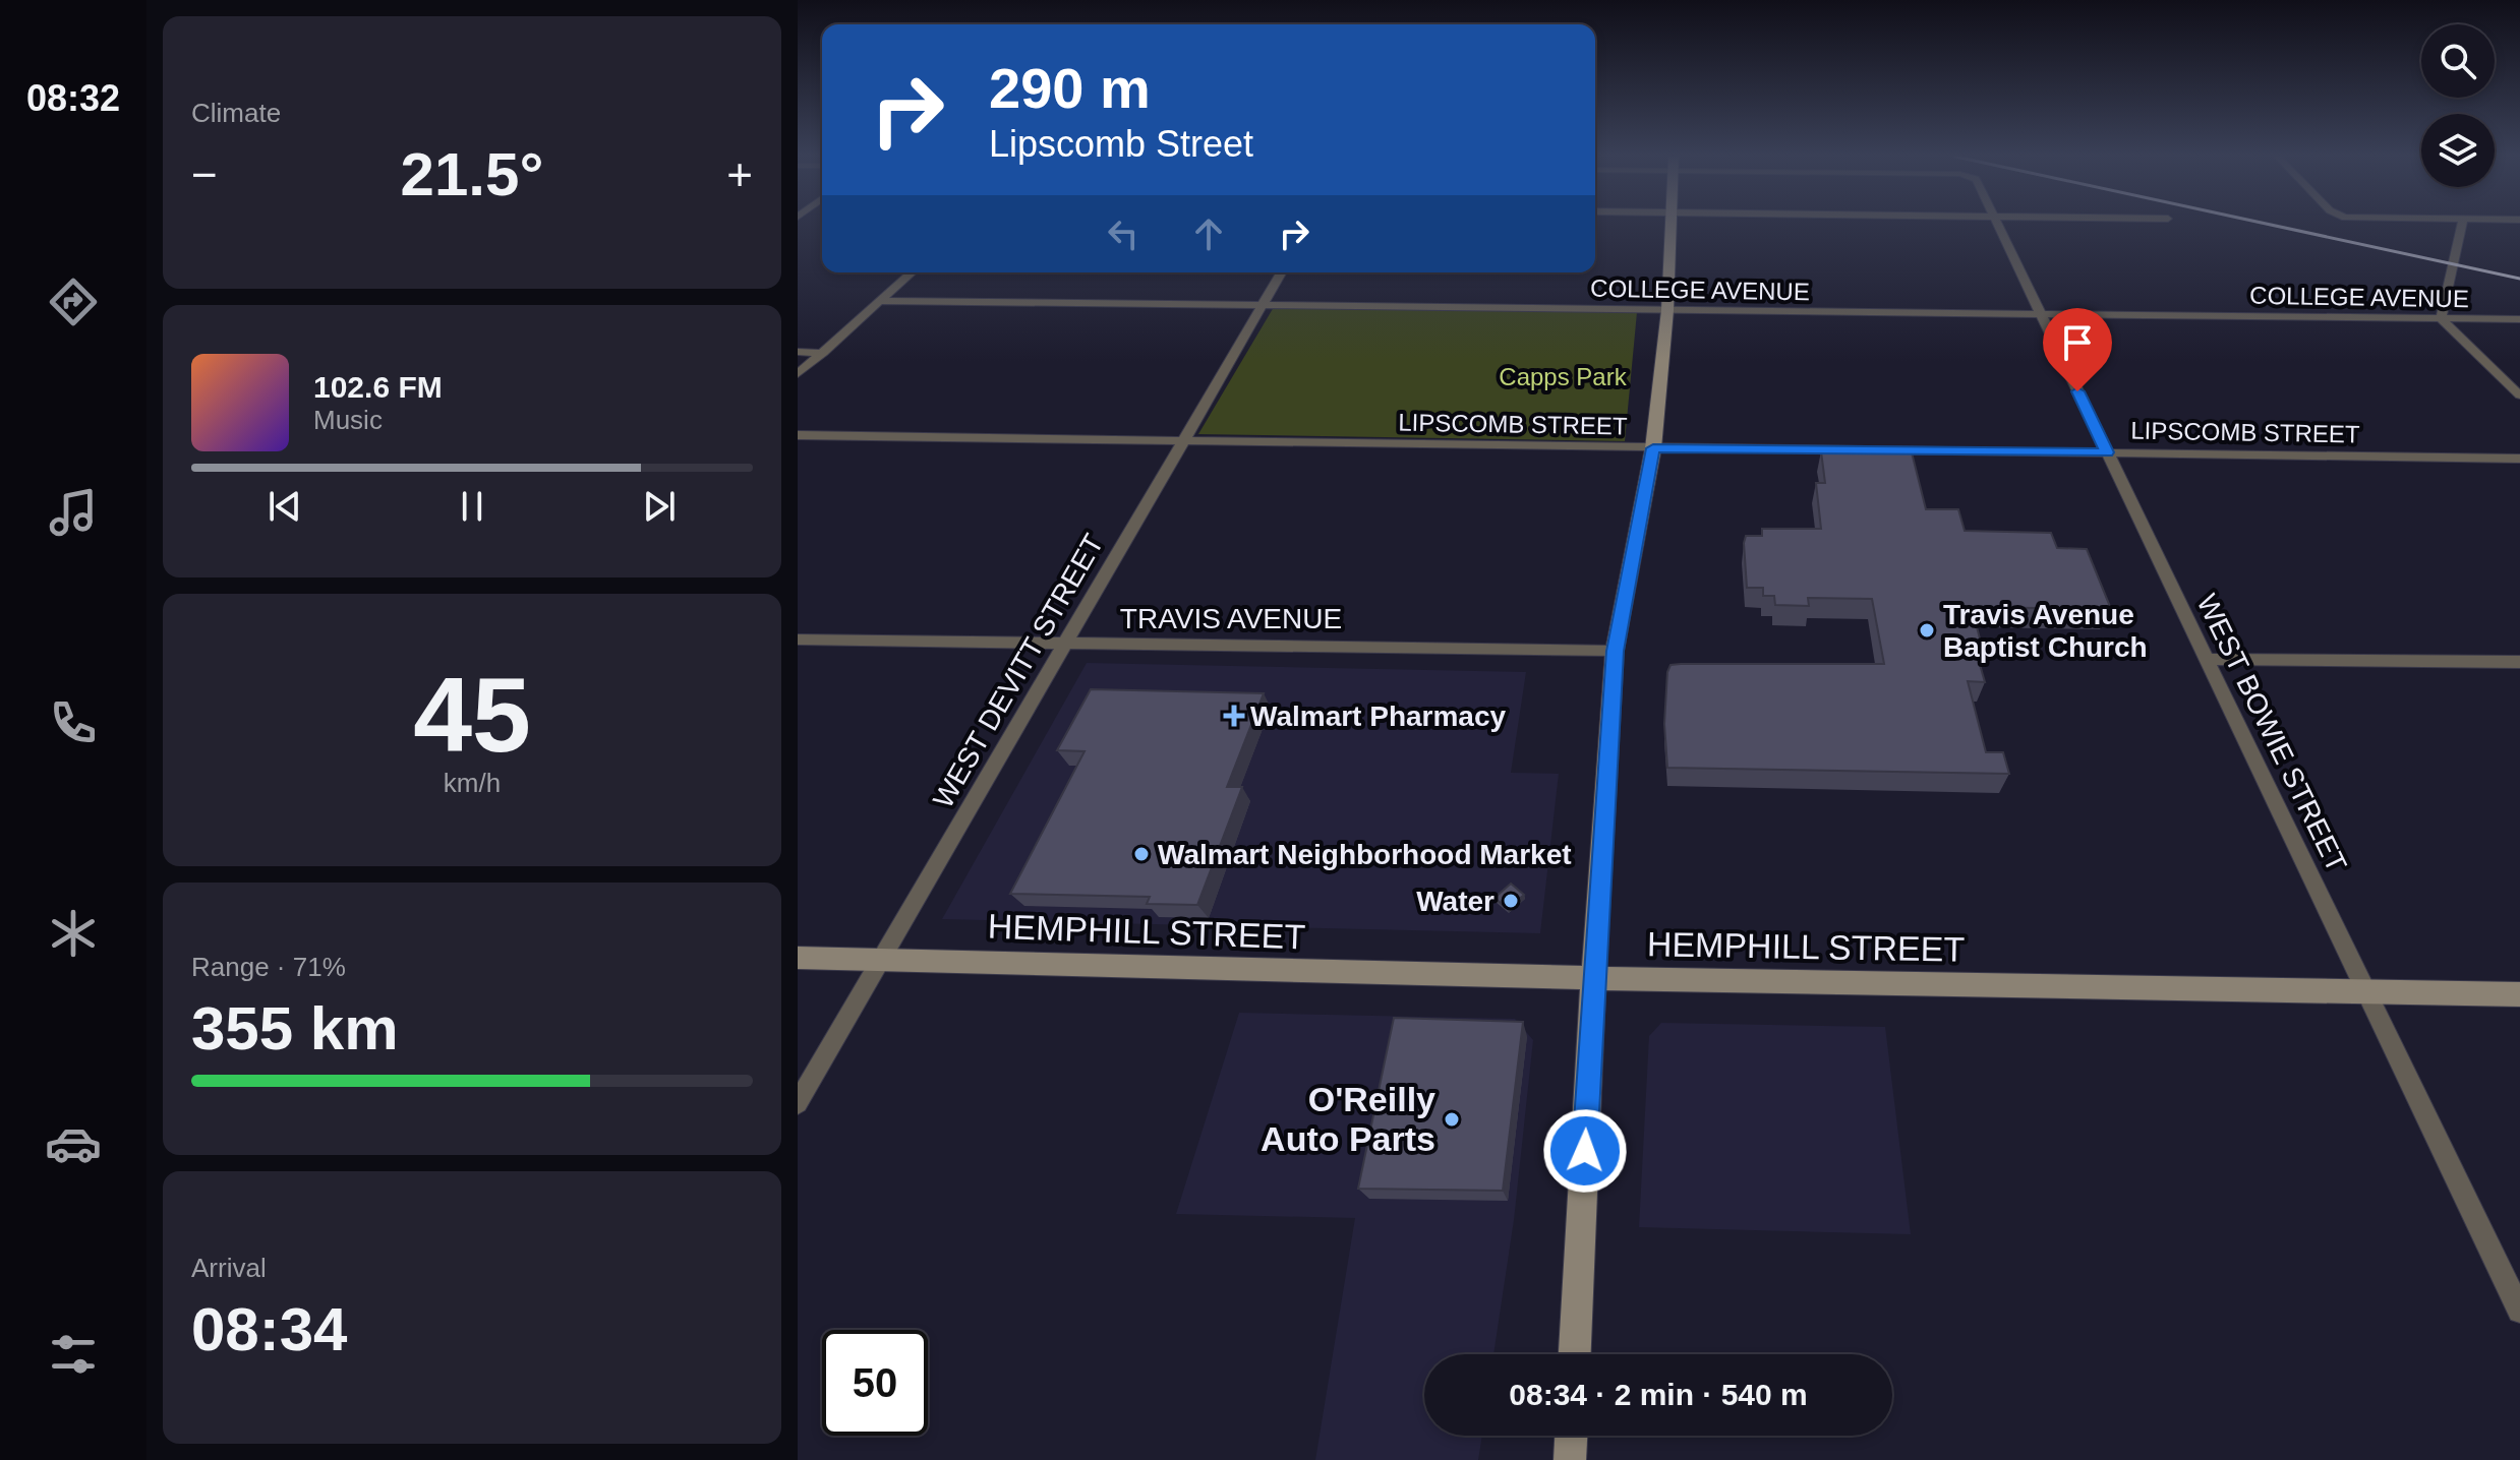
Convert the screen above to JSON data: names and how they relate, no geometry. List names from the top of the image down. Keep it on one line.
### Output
{"streets":{"main road":["HEMPHILL STREET"],"street":["COLLEGE AVENUE","LIPSCOMB STREET","TRAVIS AVENUE","WEST DEVITT STREET","WEST BOWIE STREET"]},"crossings":[["COLLEGE AVENUE","WEST DEVITT STREET"],["COLLEGE AVENUE","WEST BOWIE STREET"],["LIPSCOMB STREET","WEST DEVITT STREET"],["LIPSCOMB STREET","WEST BOWIE STREET"],["TRAVIS AVENUE","WEST DEVITT STREET"],["WEST DEVITT STREET","HEMPHILL STREET"],["WEST BOWIE STREET","HEMPHILL STREET"]],"parks":["Capps Park"],"places":{"other":["Travis Avenue Baptist Church","Walmart Neighborhood Market","Water","O'Reilly Auto Parts"],"health":["Walmart Pharmacy"]},"page":{"tabs":"08:32","tile":["Climate",["45","km/h"],["Range · 71%","355 km"],["Arrival","08:34"]],"turn":["290 m","Lipscomb Street"],"heat":["−","21.5°","+"],"song":["102.6 FM","Music"],"limit":"50","trip":"08:34 · 2 min · 540 m"}}
